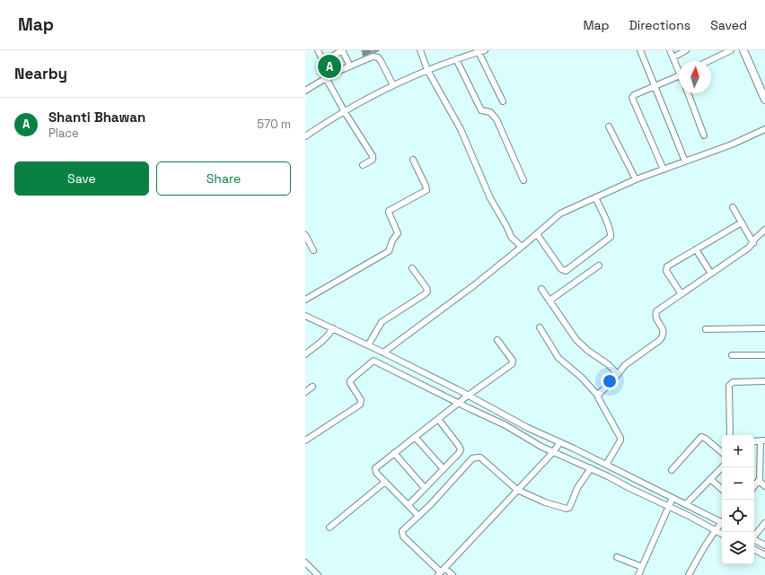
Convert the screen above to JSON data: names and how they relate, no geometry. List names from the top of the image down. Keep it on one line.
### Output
{"north":"top","page":{"header":"Map","nav":["Map","Directions","Saved"],"heading":"Nearby","pins":"A","list":[{"mark":"A","name":"Shanti Bhawan","note":"Place","value":"570 m"}],"buttons":["Save","Share"],"map_buttons":["+","−"]}}
